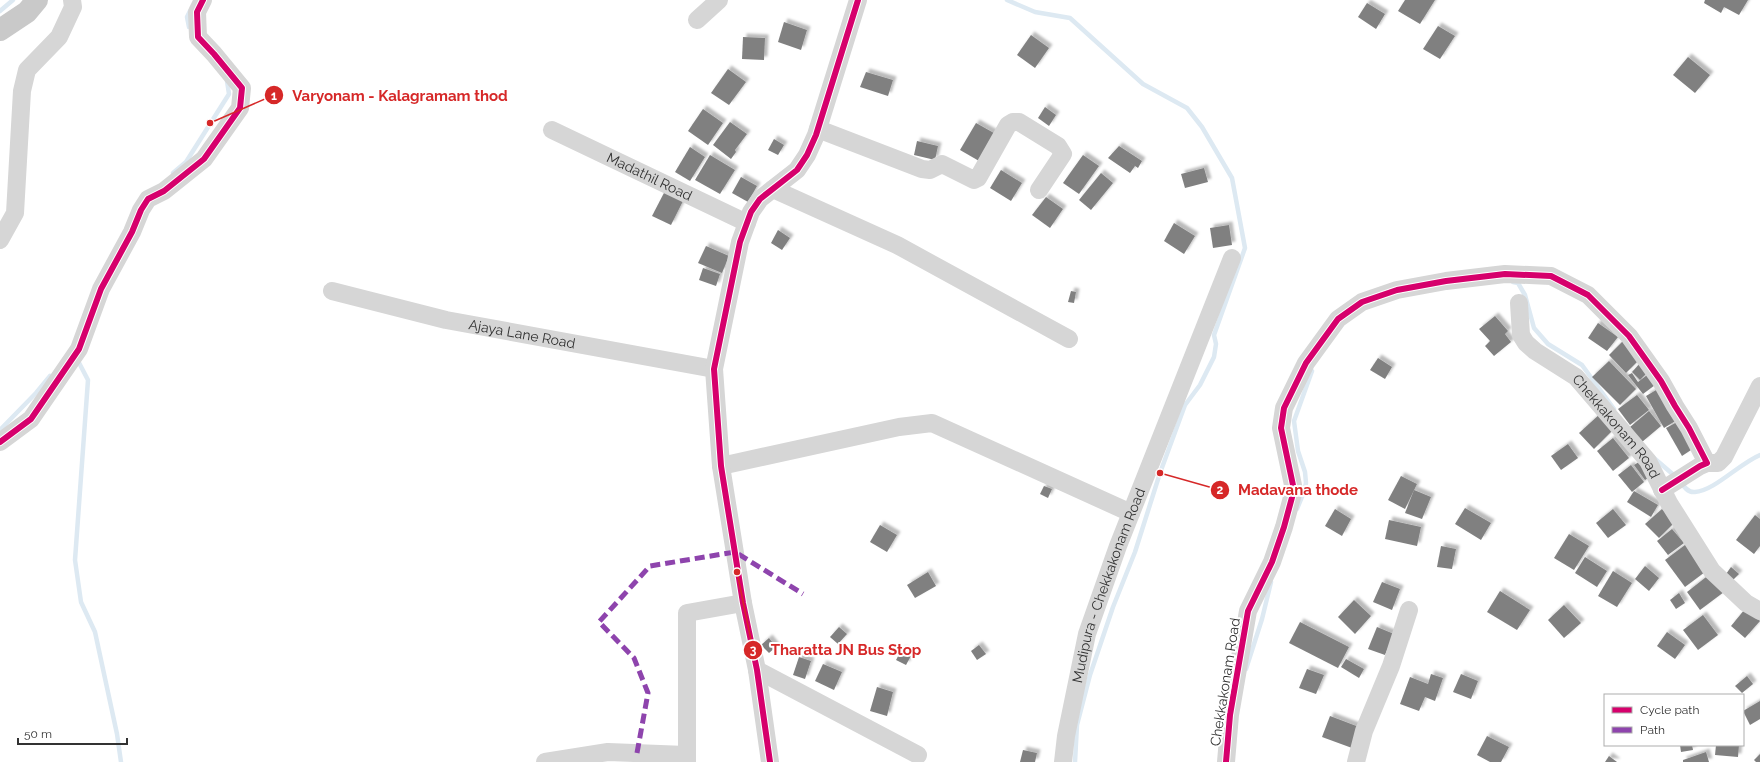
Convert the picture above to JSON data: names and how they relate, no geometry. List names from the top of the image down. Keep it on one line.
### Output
{"streets":{"street":["Madathil Road","Ajaya Lane Road","Chekkakonam Road","Mudipura - Chekkakonam Road"]},"places":["Varyonam - Kalagramam thod","Madavana thode","Tharatta JN Bus Stop"],"legend":["Cycle path","Path"],"scale_bar":"50 m"}
